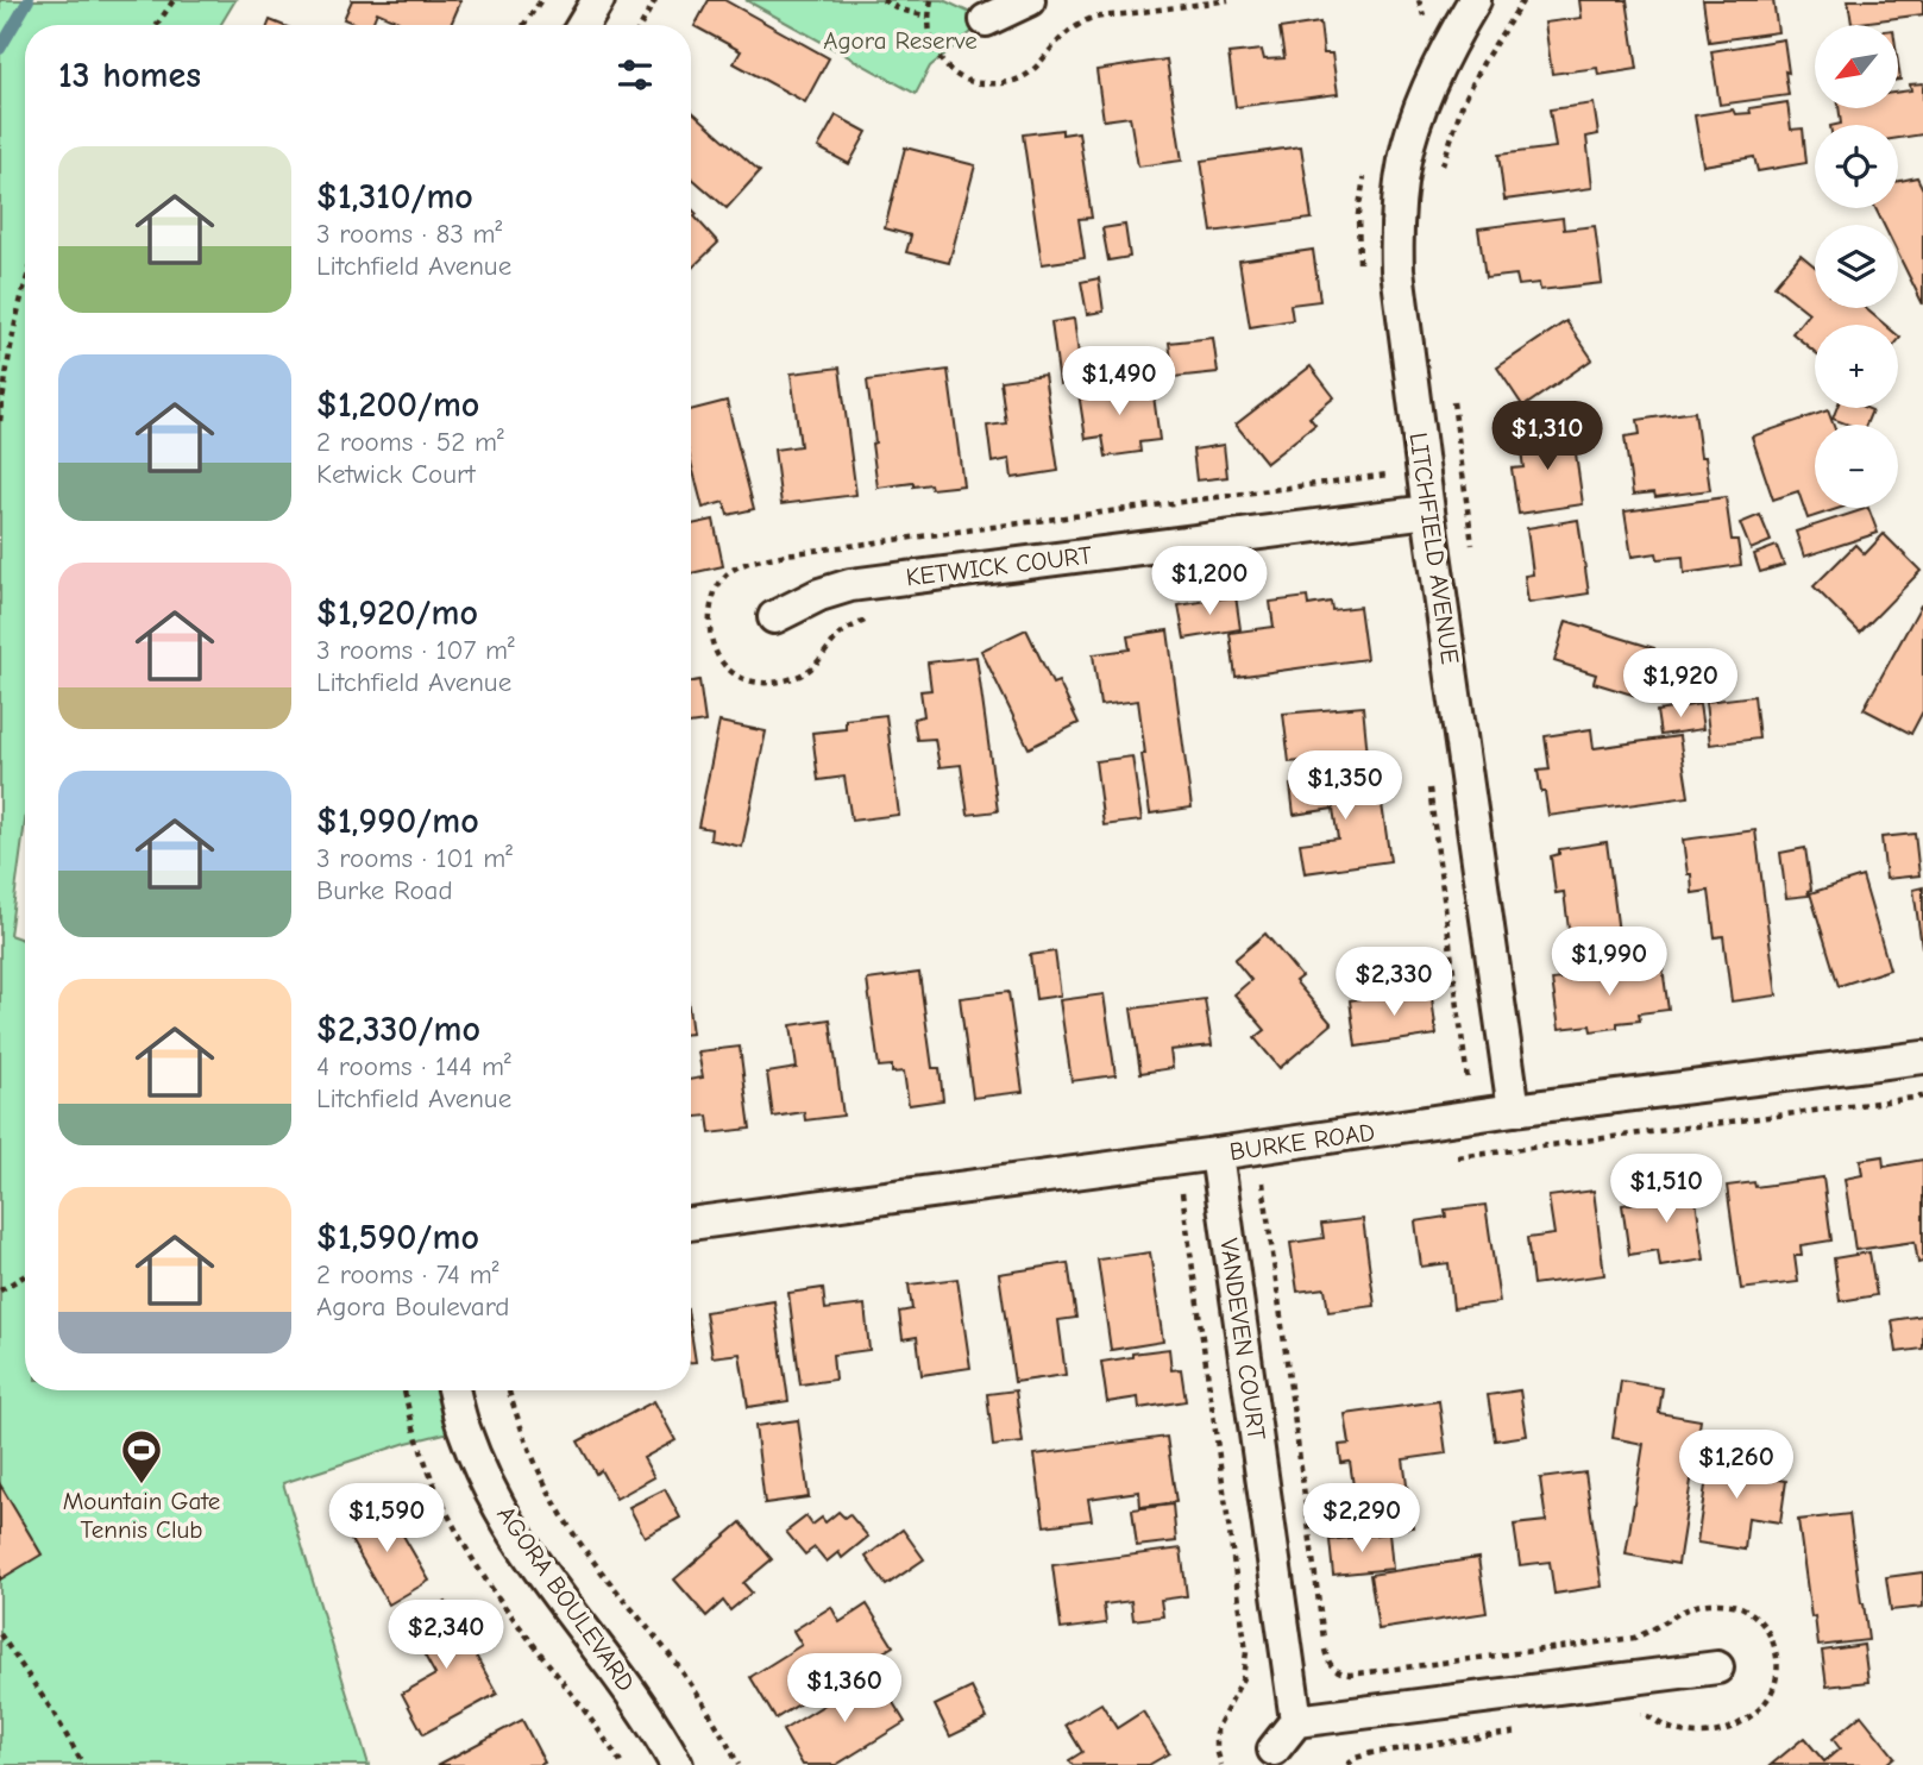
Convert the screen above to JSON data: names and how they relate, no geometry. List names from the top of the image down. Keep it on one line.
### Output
{"streets":{"street":["LITCHFIELD AVENUE","KETWICK COURT","BURKE ROAD","VANDEVEN COURT","AGORA BOULEVARD"]},"crossings":[["LITCHFIELD AVENUE","KETWICK COURT"],["LITCHFIELD AVENUE","BURKE ROAD"],["BURKE ROAD","VANDEVEN COURT"]],"parks":["Agora Reserve"],"places":{"sports":["Mountain Gate Tennis Club"]},"north":"bottom left","page":{"map_buttons":["+","−"],"heading":"13 homes","list":[{"name":"$1,310/mo","note":"3 rooms · 83 m² · Litchfield Avenue"},{"name":"$1,200/mo","note":"2 rooms · 52 m² · Ketwick Court"},{"name":"$1,920/mo","note":"3 rooms · 107 m² · Litchfield Avenue"},{"name":"$1,990/mo","note":"3 rooms · 101 m² · Burke Road"},{"name":"$2,330/mo","note":"4 rooms · 144 m² · Litchfield Avenue"},{"name":"$1,590/mo","note":"2 rooms · 74 m² · Agora Boulevard"}],"price":["$1,490","$1,310","$1,200","$1,920","$1,350","$1,990","$2,330","$1,510","$1,260","$1,590","$2,290","$2,340","$1,360"]}}
